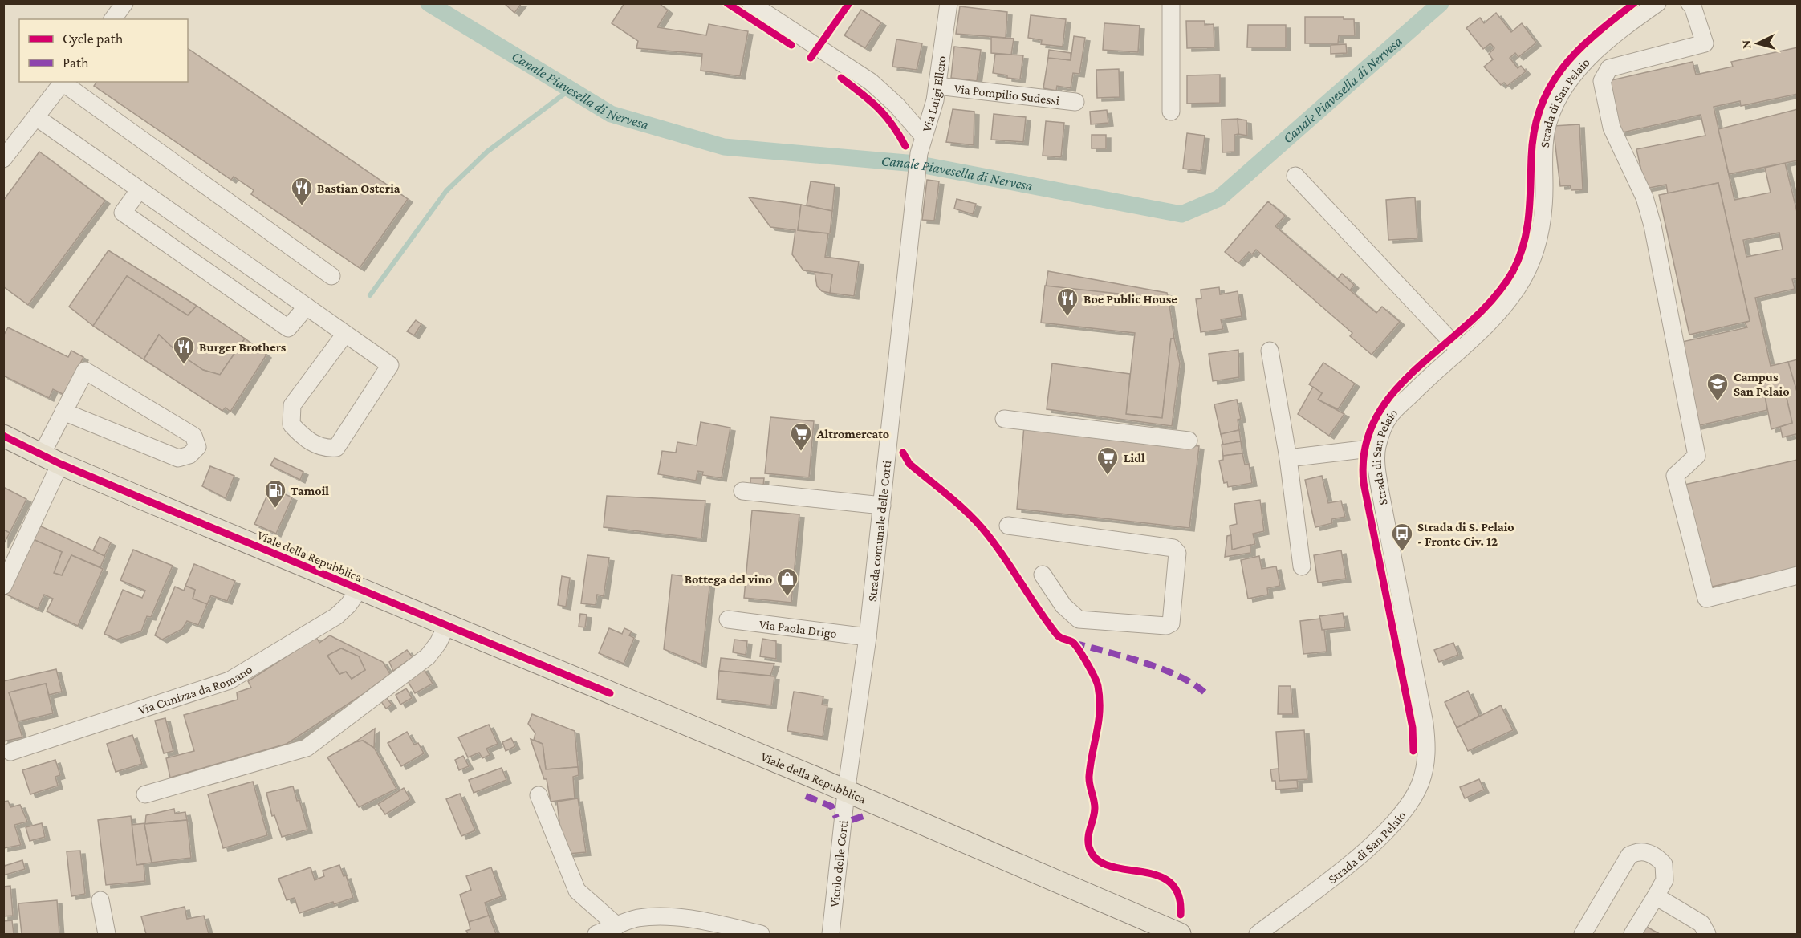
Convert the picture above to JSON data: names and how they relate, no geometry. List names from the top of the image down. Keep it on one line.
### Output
{"streets":{"main road":["Viale della Repubblica"],"street":["Via Luigi Ellero","Via Pompilio Sudessi","Strada di San Pelaio","Strada comunale delle Corti","Via Paola Drigo","Via Cunizza da Romano","Vicolo delle Corti"]},"crossings":[["Via Luigi Ellero","Via Pompilio Sudessi"],["Via Luigi Ellero","Strada comunale delle Corti"],["Strada comunale delle Corti","Viale della Repubblica"],["Strada comunale delle Corti","Via Paola Drigo"],["Strada comunale delle Corti","Vicolo delle Corti"],["Viale della Repubblica","Via Cunizza da Romano"],["Viale della Repubblica","Vicolo delle Corti"]],"water":["Canale Piavesella di Nervesa"],"places":{"restaurant":["Bastian Osteria","Boe Public House","Burger Brothers"],"school or university":["Campus San Pelaio"],"supermarket":["Altromercato","Lidl"],"fuel station":["Tamoil"],"bus stop":["Strada di S. Pelaio - Fronte Civ. 12"],"shop":["Bottega del vino"]},"legend":["Cycle path","Path"],"north":"left"}
